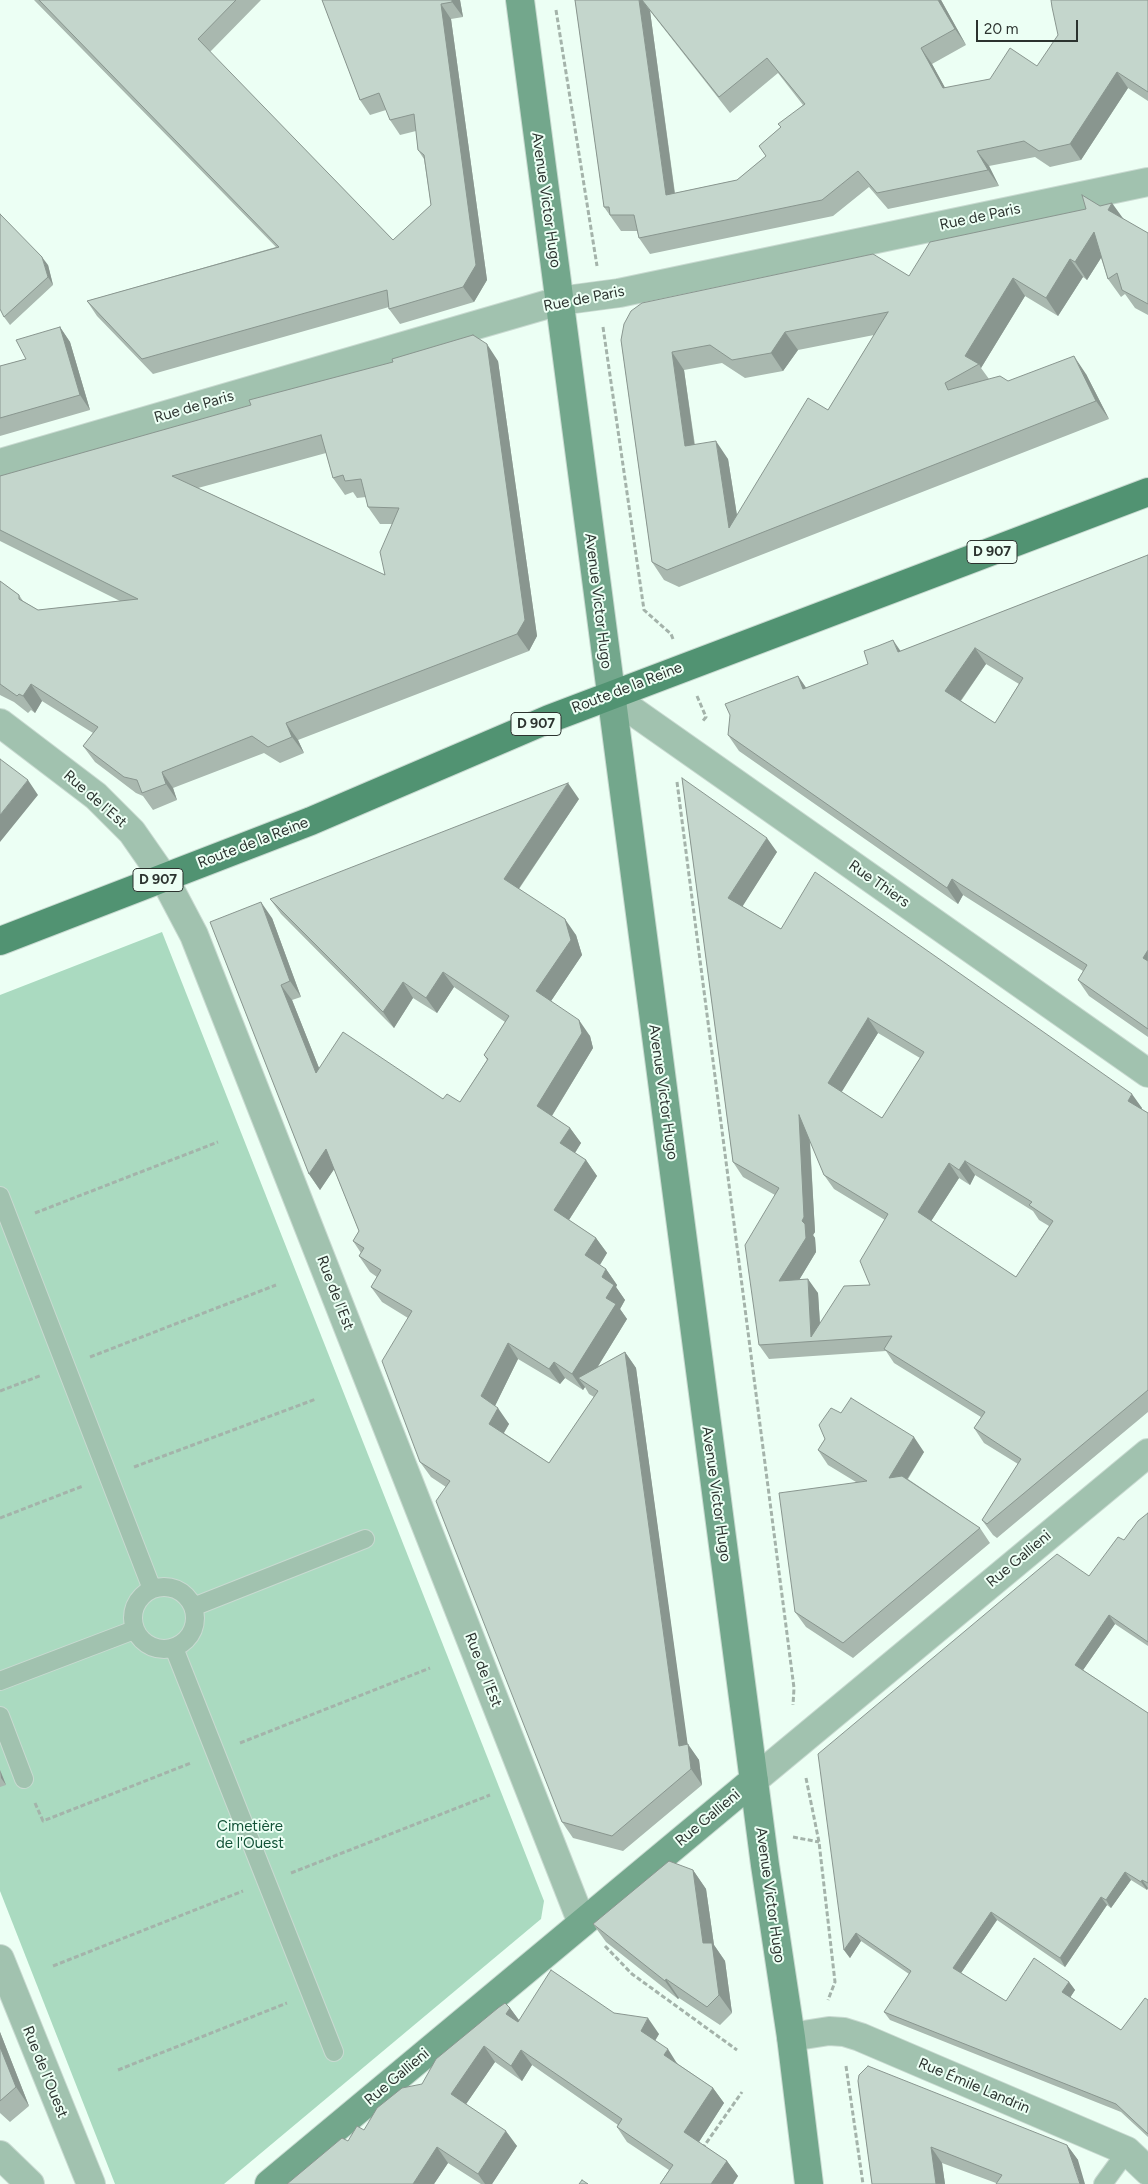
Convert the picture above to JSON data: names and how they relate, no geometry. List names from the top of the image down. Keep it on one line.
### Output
{"streets":{"main road":["D 907","Route de la Reine"],"street":["Avenue Victor Hugo","Rue de Paris","Rue de l'Est","Rue Thiers","Rue Gallieni","Rue de l'Ouest","Rue Émile Landrin"]},"crossings":[["Avenue Victor Hugo","Rue de Paris"],["Avenue Victor Hugo","Route de la Reine"],["Avenue Victor Hugo","Rue Thiers"],["Avenue Victor Hugo","Rue Gallieni"],["Avenue Victor Hugo","Rue Émile Landrin"],["Route de la Reine","Rue de l'Est"],["Route de la Reine","Rue Thiers"],["Rue de l'Est","Rue Gallieni"]],"parks":["Cimetière de l'Ouest"],"scale_bar":"20 m"}
